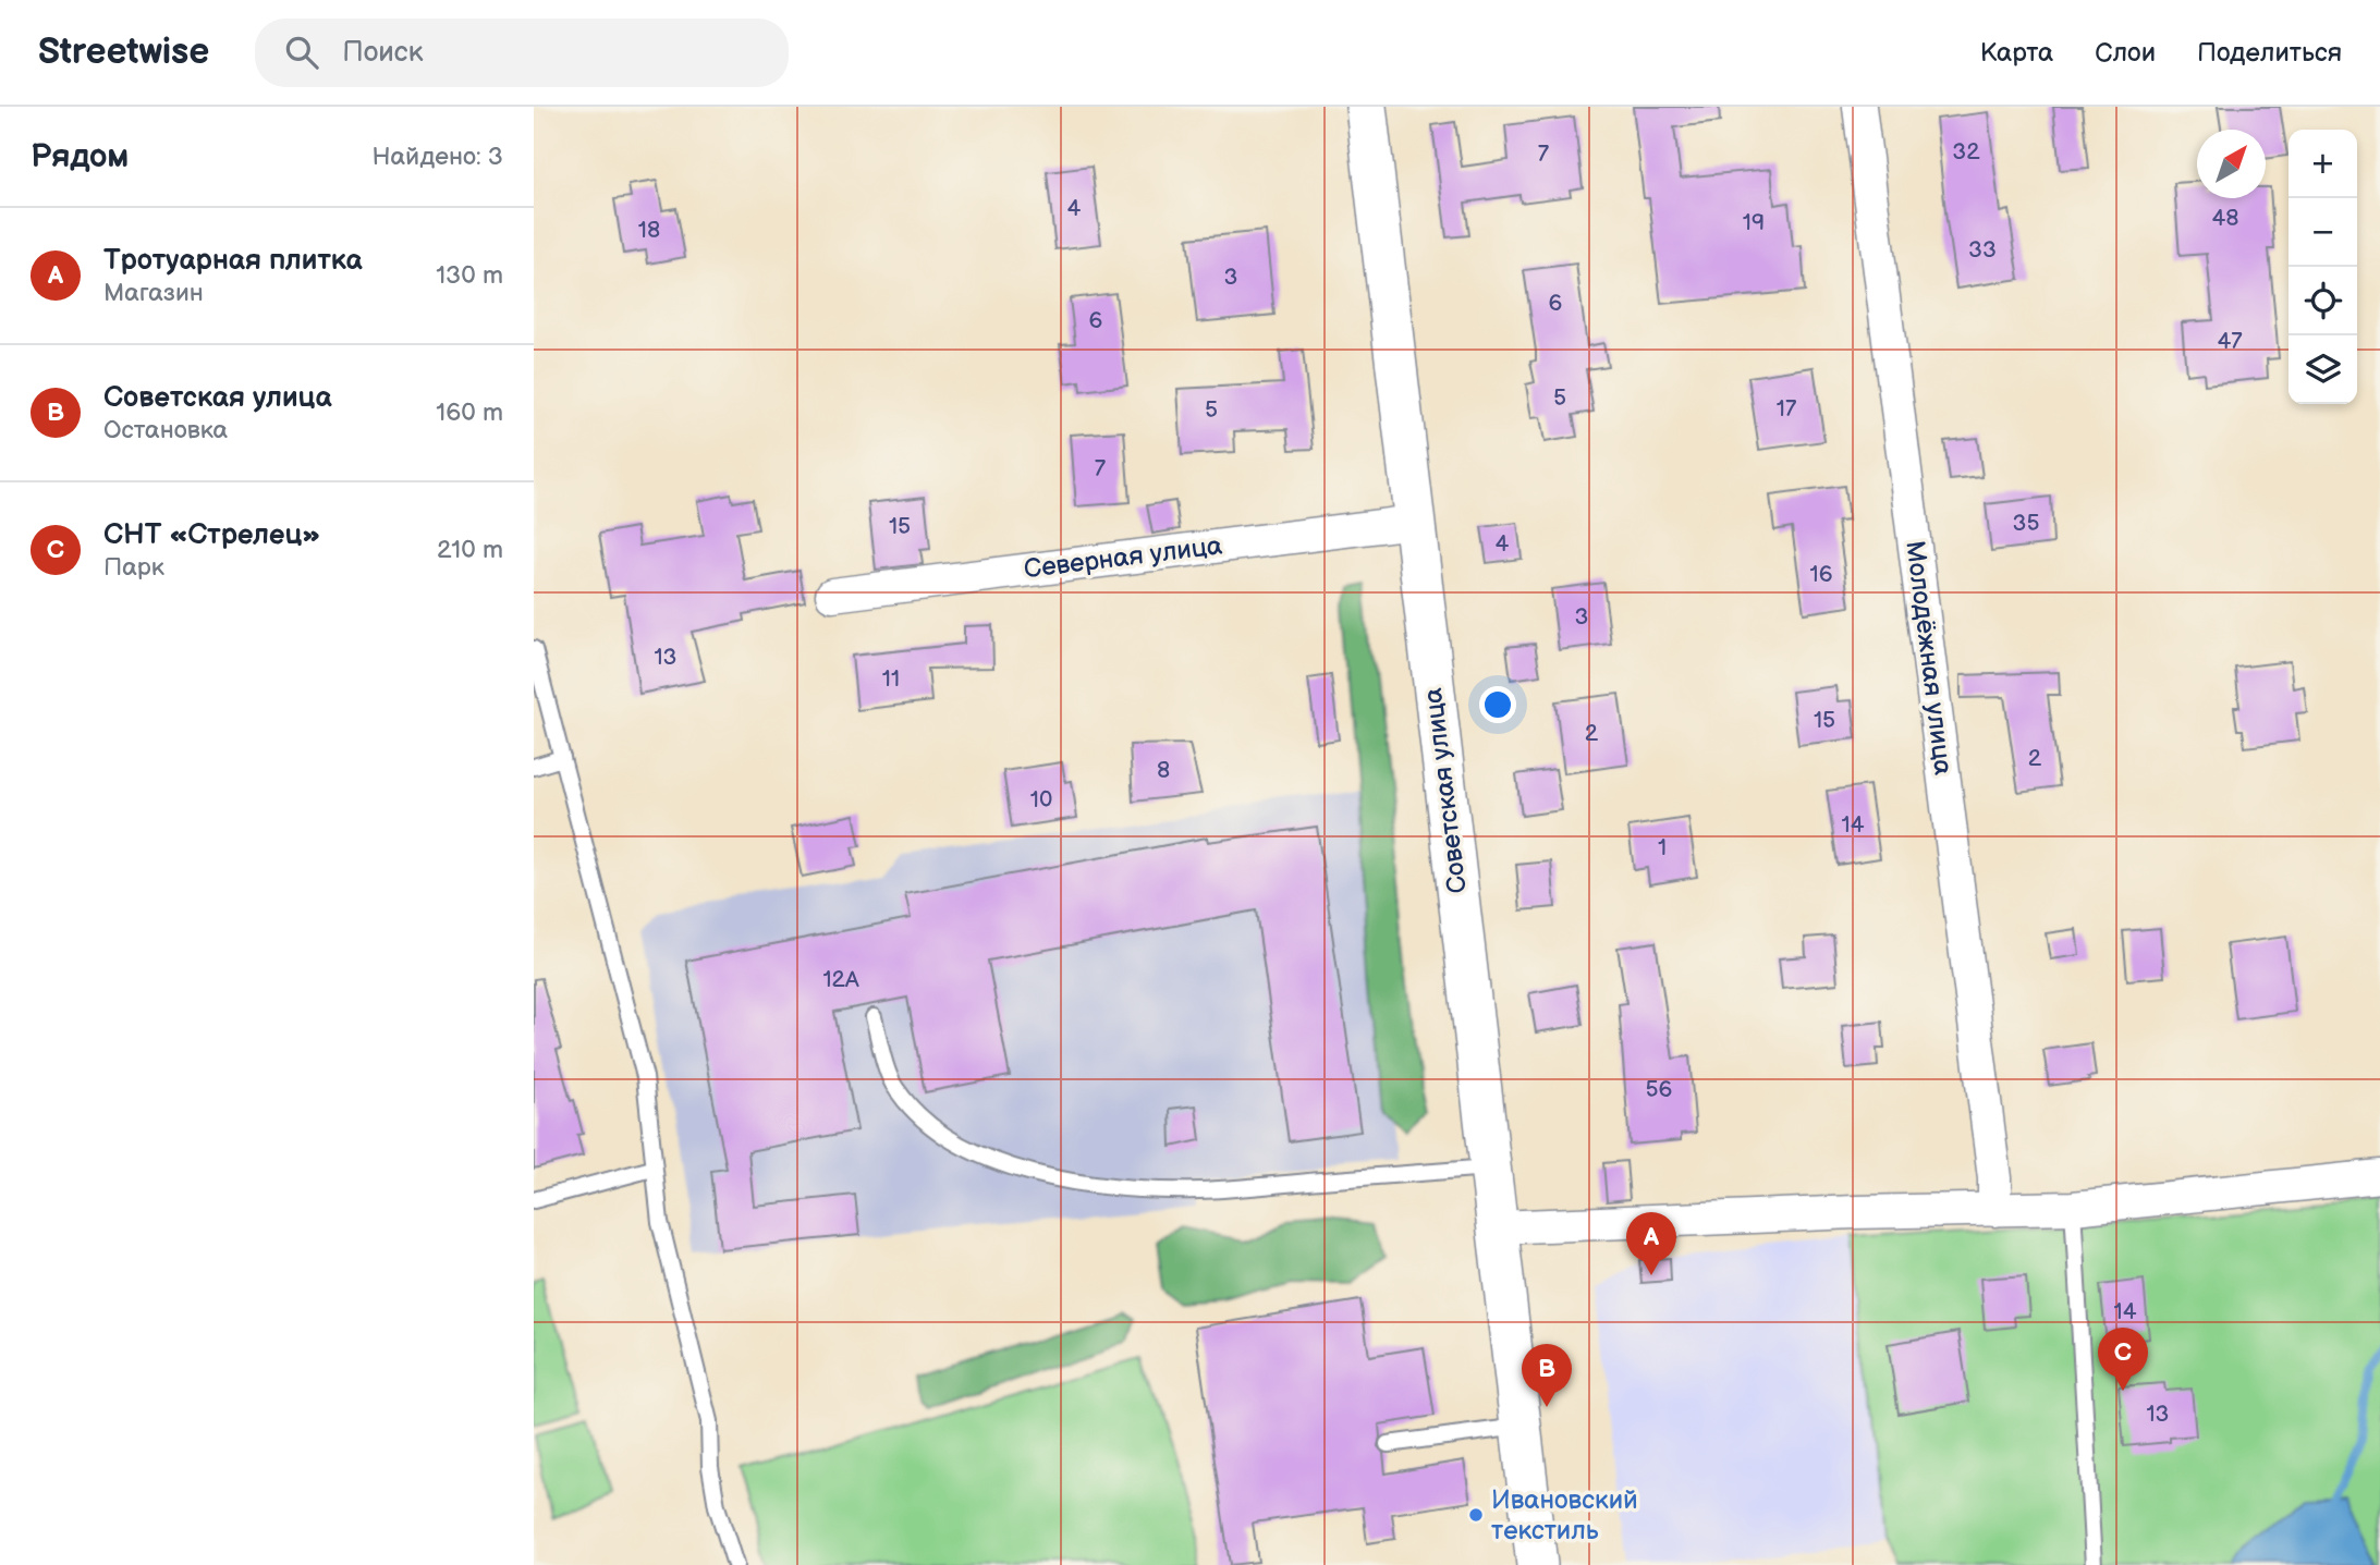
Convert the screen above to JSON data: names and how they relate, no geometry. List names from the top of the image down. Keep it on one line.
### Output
{"streets":{"street":["Северная улица","Молодёжная улица","Советская улица"]},"crossings":[["Северная улица","Советская улица"]],"places":["Ивановский текстиль"],"house_numbers":["32","7","4","48","19","18","33","3","6","6","47","5","17","5","7","35","15","4","16","3","13","11","15","2","2","8","10","14","1","12А","56","14","13"],"north":"top right","page":{"header":"Streetwise","search":"Поиск","nav":["Карта","Слои","Поделиться"],"heading":["Рядом","Найдено: 3"],"map_buttons":["+","−"],"list":[{"mark":"A","name":"Тротуарная плитка","note":"Магазин","value":"130 m"},{"mark":"B","name":"Советская улица","note":"Остановка","value":"160 m"},{"mark":"C","name":"СНТ «Стрелец»","note":"Парк","value":"210 m"}],"pins":["A","C","B"]}}
